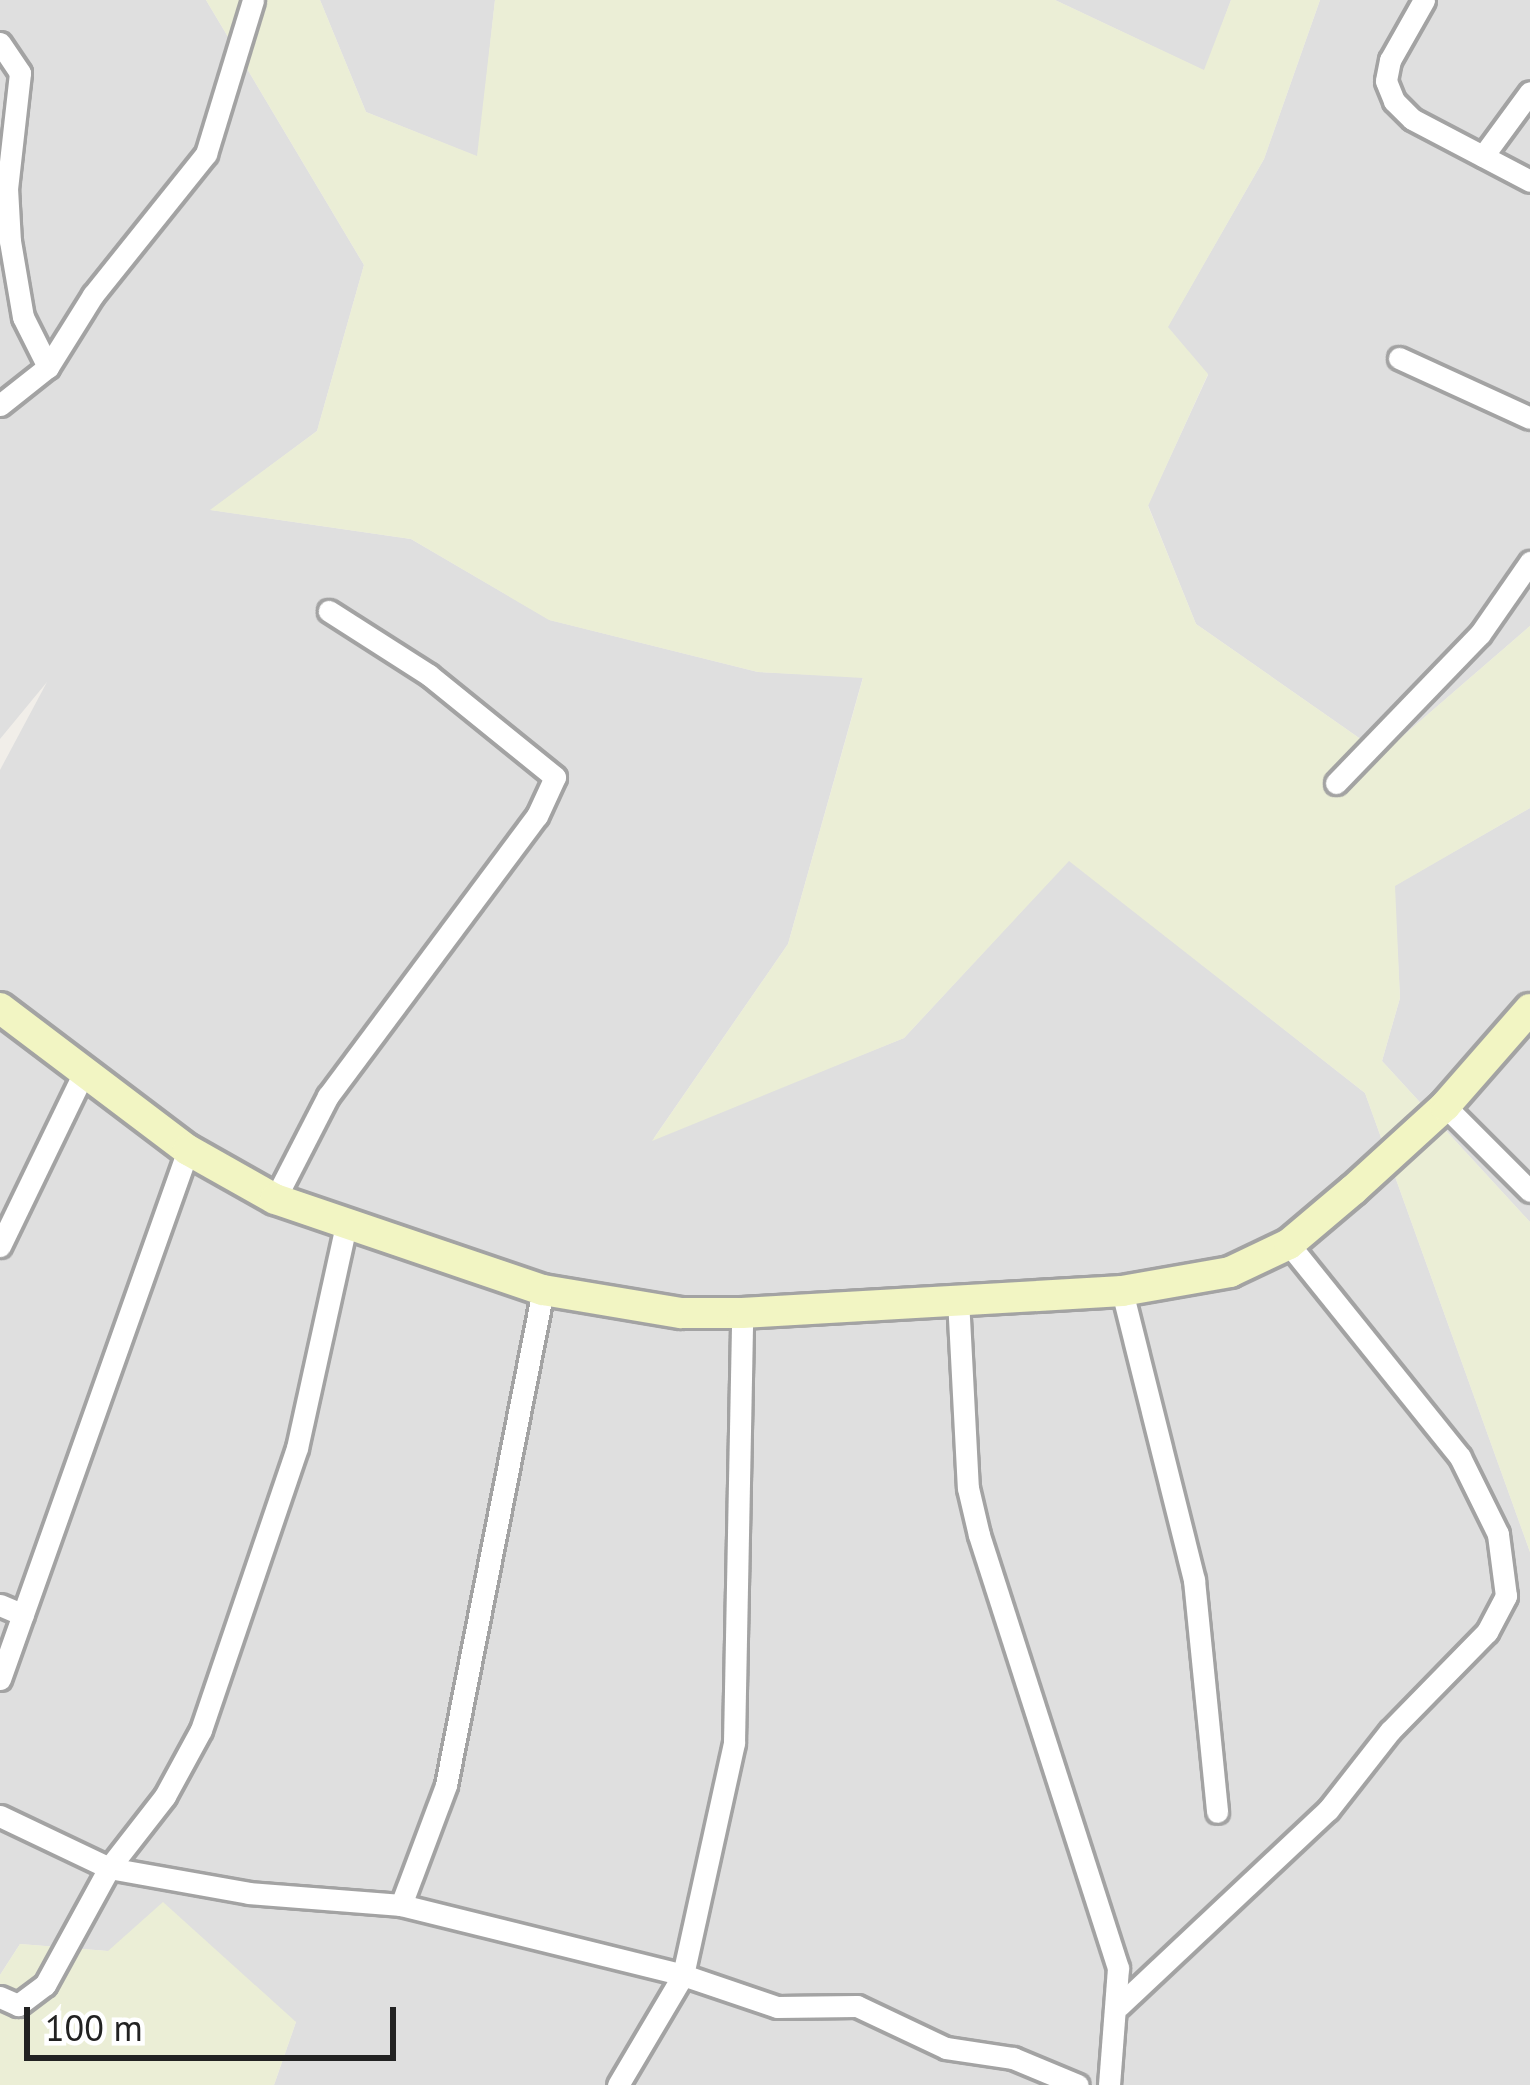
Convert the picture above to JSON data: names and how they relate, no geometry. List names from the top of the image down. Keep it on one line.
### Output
{"scale_bar":"100 m"}
